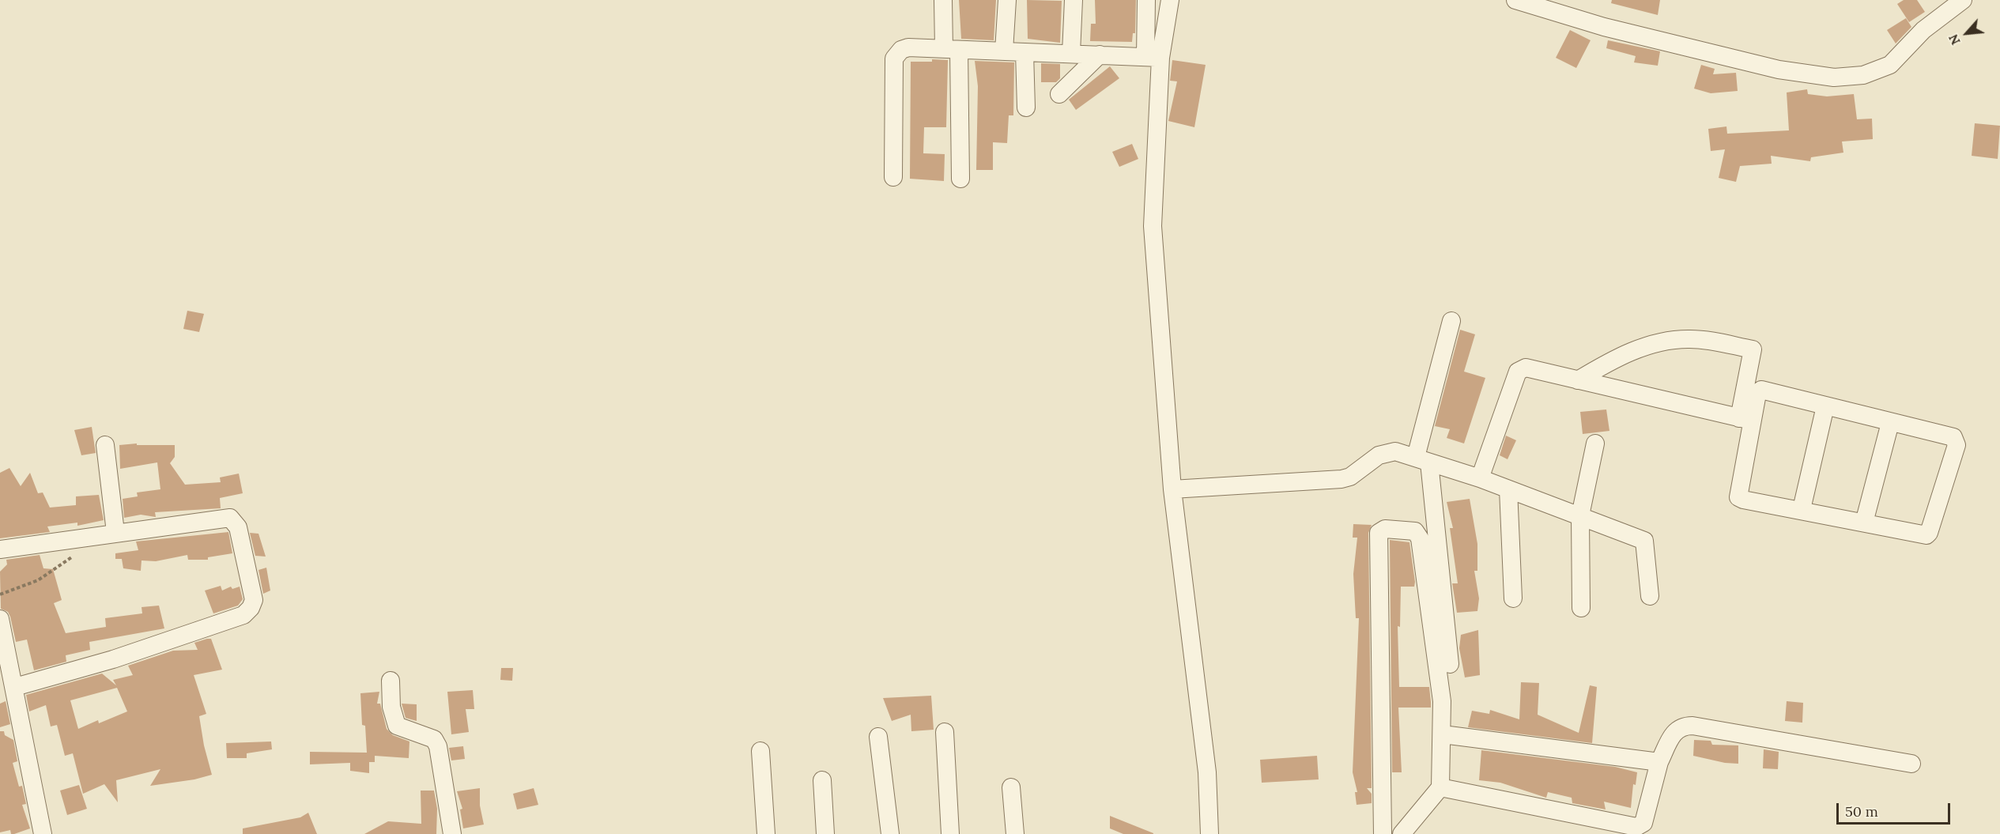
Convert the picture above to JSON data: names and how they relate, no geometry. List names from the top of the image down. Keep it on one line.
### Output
{"scale_bar":"50 m","north":"bottom left"}
